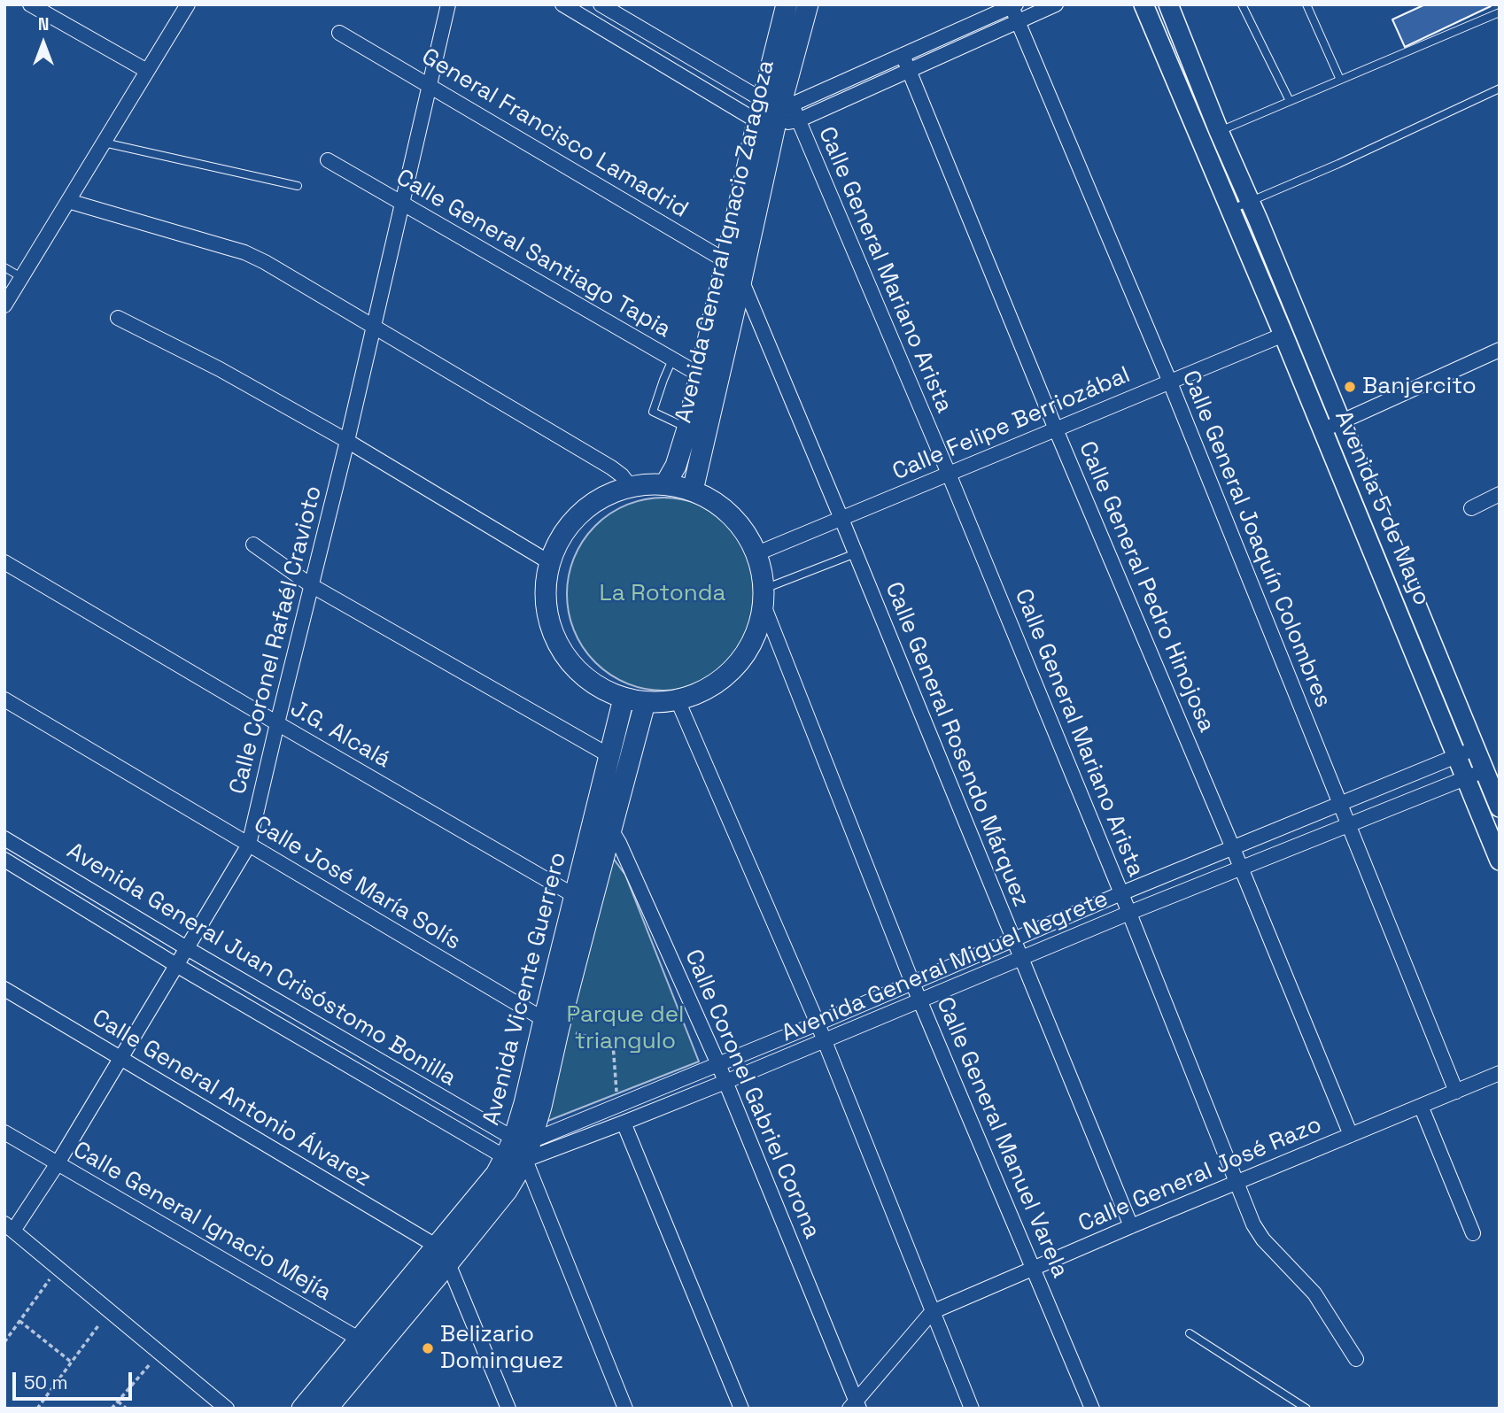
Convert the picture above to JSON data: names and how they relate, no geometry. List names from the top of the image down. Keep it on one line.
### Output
{"streets":{"main road":["Avenida General Ignacio Zaragoza","Avenida Vicente Guerrero"],"street":["General Francisco Lamadrid","Calle General Santiago Tapia","Calle General Mariano Arista","Calle Felipe Berriozábal","Avenida 5 de Mayo","Calle General Joaquín Colombres","Calle General Pedro Hinojosa","Calle Coronel Rafaél Cravioto","J.G. Alcalá","Calle General Rosendo Márquez","Calle José María Solís","Avenida General Juan Crisóstomo Bonilla","Avenida General Miguel Negrete","Calle Coronel Gabriel Corona","Calle General Antonio Álvarez","Calle General Manuel Varela","Calle General José Razo","Calle General Ignacio Mejía"]},"crossings":[["General Francisco Lamadrid","Avenida General Ignacio Zaragoza"],["General Francisco Lamadrid","Calle Coronel Rafaél Cravioto"],["General Francisco Lamadrid","Calle General Rosendo Márquez"],["Avenida General Ignacio Zaragoza","Calle General Santiago Tapia"],["Avenida General Ignacio Zaragoza","Calle General Mariano Arista"],["Avenida General Ignacio Zaragoza","Calle Felipe Berriozábal"],["Avenida General Ignacio Zaragoza","Calle General Rosendo Márquez"],["Avenida General Ignacio Zaragoza","Avenida Vicente Guerrero"],["Avenida General Ignacio Zaragoza","Calle General Manuel Varela"],["Calle General Santiago Tapia","Calle Coronel Rafaél Cravioto"],["Calle General Mariano Arista","Calle Felipe Berriozábal"],["Calle General Mariano Arista","Avenida General Miguel Negrete"],["Calle General Mariano Arista","Calle General José Razo"],["Calle Felipe Berriozábal","Avenida 5 de Mayo"],["Calle Felipe Berriozábal","Calle General Joaquín Colombres"],["Calle Felipe Berriozábal","Calle General Pedro Hinojosa"],["Calle Felipe Berriozábal","Calle General Rosendo Márquez"],["Calle Felipe Berriozábal","Avenida Vicente Guerrero"],["Calle Felipe Berriozábal","Calle General Manuel Varela"],["Avenida 5 de Mayo","Avenida General Miguel Negrete"],["Calle General Joaquín Colombres","Avenida General Miguel Negrete"],["Calle General Joaquín Colombres","Calle General José Razo"],["Calle General Pedro Hinojosa","Avenida General Miguel Negrete"],["Calle General Pedro Hinojosa","Calle General José Razo"],["Calle Coronel Rafaél Cravioto","J.G. Alcalá"],["Calle Coronel Rafaél Cravioto","Calle José María Solís"],["Calle Coronel Rafaél Cravioto","Avenida General Juan Crisóstomo Bonilla"],["Calle Coronel Rafaél Cravioto","Calle General Antonio Álvarez"],["Calle Coronel Rafaél Cravioto","Calle General Ignacio Mejía"],["J.G. Alcalá","Avenida Vicente Guerrero"],["Calle General Rosendo Márquez","Avenida General Miguel Negrete"],["Calle General Rosendo Márquez","Calle General José Razo"],["Calle José María Solís","Avenida Vicente Guerrero"],["Avenida General Juan Crisóstomo Bonilla","Avenida General Miguel Negrete"],["Avenida General Juan Crisóstomo Bonilla","Avenida Vicente Guerrero"],["Avenida General Miguel Negrete","Avenida Vicente Guerrero"],["Avenida General Miguel Negrete","Calle Coronel Gabriel Corona"],["Avenida General Miguel Negrete","Calle General Manuel Varela"],["Avenida Vicente Guerrero","Calle Coronel Gabriel Corona"],["Avenida Vicente Guerrero","Calle General Antonio Álvarez"],["Avenida Vicente Guerrero","Calle General Manuel Varela"],["Avenida Vicente Guerrero","Calle General Ignacio Mejía"],["Calle Coronel Gabriel Corona","Calle General José Razo"],["Calle General Manuel Varela","Calle General José Razo"]],"parks":["La Rotonda","Parque del triangulo"],"places":["Banjercito","Belizario Dominguez"],"scale_bar":"50 m","north":"top"}
